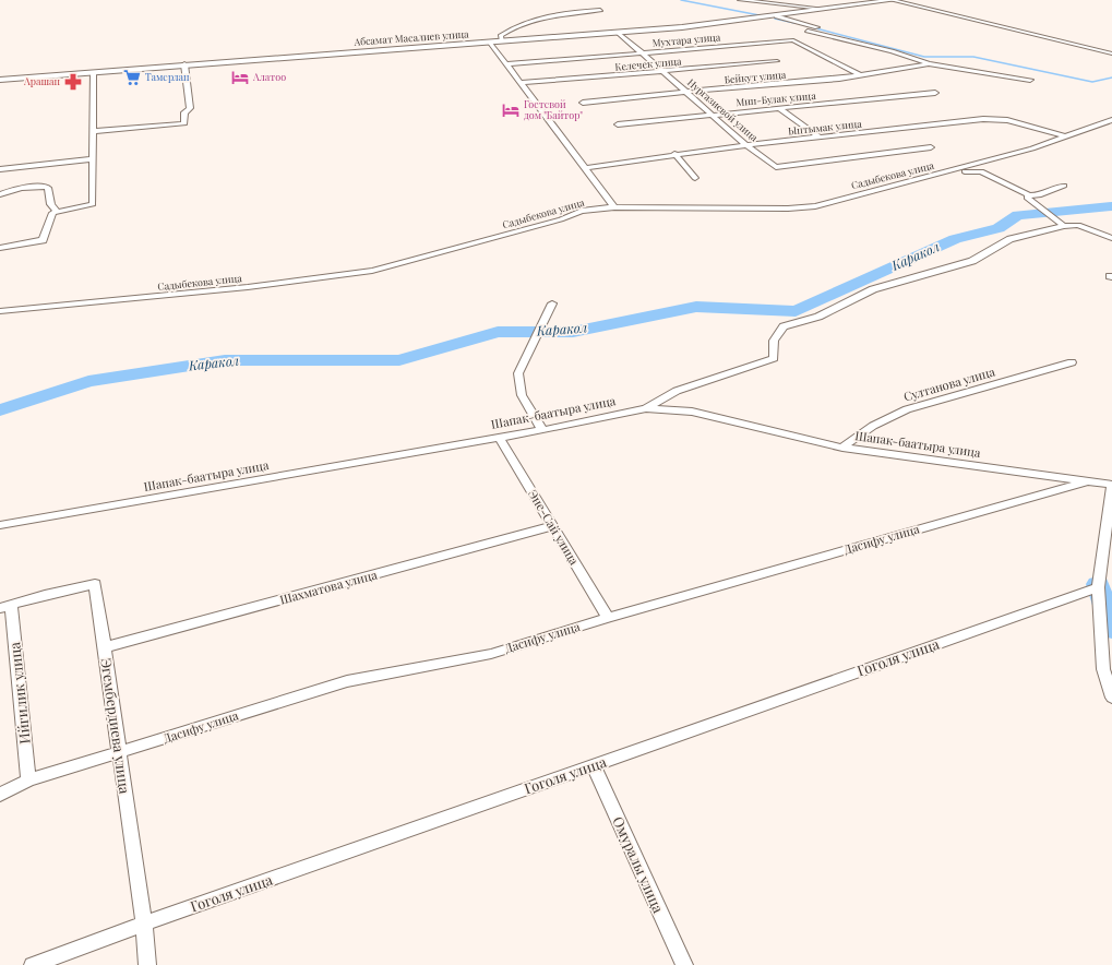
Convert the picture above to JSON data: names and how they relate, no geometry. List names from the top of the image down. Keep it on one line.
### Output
{"streets":{"street":["Абсамат Масалиев улица","Мухтара улица","Келечек улица","Бейкут улица","Мин-Булак улица","Нургазиевой улица","Ынтымак улица","Садыбекова улица","Султанова улица","Шапак-баатыра улица","Эне-Сай улица","Дасифу улица","Шахматова улица","Гоголя улица","Ийгилик улица","Эгембердиева улица","Омуралы улица"]},"crossings":[["Абсамат Масалиев улица","Нургазиевой улица"],["Мухтара улица","Бейкут улица"],["Мухтара улица","Нургазиевой улица"],["Келечек улица","Нургазиевой улица"],["Бейкут улица","Нургазиевой улица"],["Мин-Булак улица","Нургазиевой улица"],["Нургазиевой улица","Ынтымак улица"],["Ынтымак улица","Садыбекова улица"],["Султанова улица","Шапак-баатыра улица"],["Шапак-баатыра улица","Эне-Сай улица"],["Шапак-баатыра улица","Дасифу улица"],["Эне-Сай улица","Дасифу улица"],["Эне-Сай улица","Шахматова улица"],["Дасифу улица","Ийгилик улица"],["Дасифу улица","Эгембердиева улица"],["Шахматова улица","Эгембердиева улица"],["Гоголя улица","Эгембердиева улица"],["Гоголя улица","Омуралы улица"],["Ийгилик улица","Эгембердиева улица"]],"water":["Каракол"],"places":{"supermarket":["Тамерлан"],"hotel":["Алатоо","Гостевой дом \"Байтор\""],"pharmacy":["Арашан"]}}
